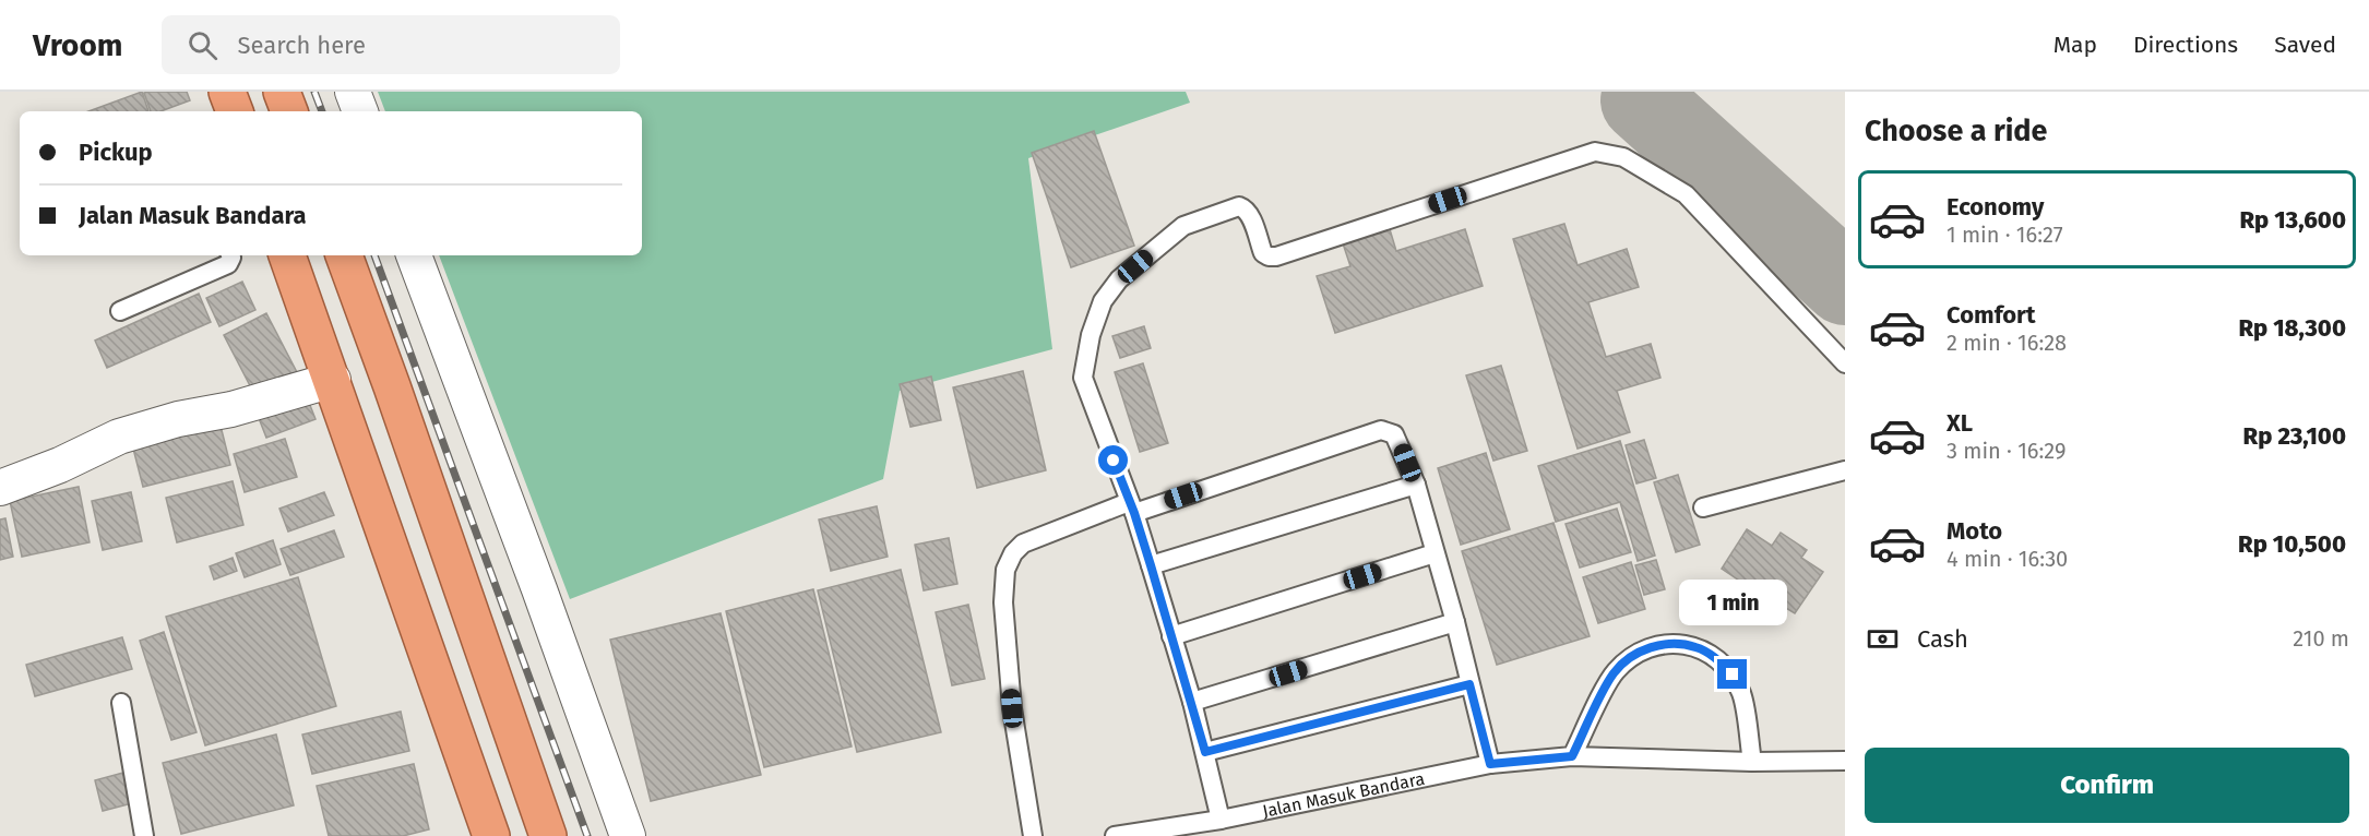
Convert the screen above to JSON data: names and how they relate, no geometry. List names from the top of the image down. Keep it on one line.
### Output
{"streets":{"lane":["Jalan Masuk Bandara"]},"page":{"header":"Vroom","search":"Search here","nav":["Map","Directions","Saved"],"heading":"Choose a ride","banner":["Pickup","Jalan Masuk Bandara"],"list":[{"name":"Economy","note":"1 min · 16:27","value":"Rp 13,600"},{"name":"Comfort","note":"2 min · 16:28","value":"Rp 18,300"},{"name":"XL","note":"3 min · 16:29","value":"Rp 23,100"},{"name":"Moto","note":"4 min · 16:30","value":"Rp 10,500"}],"bubble":"1 min","pay":["Cash","210 m"],"buttons":"Confirm"}}
